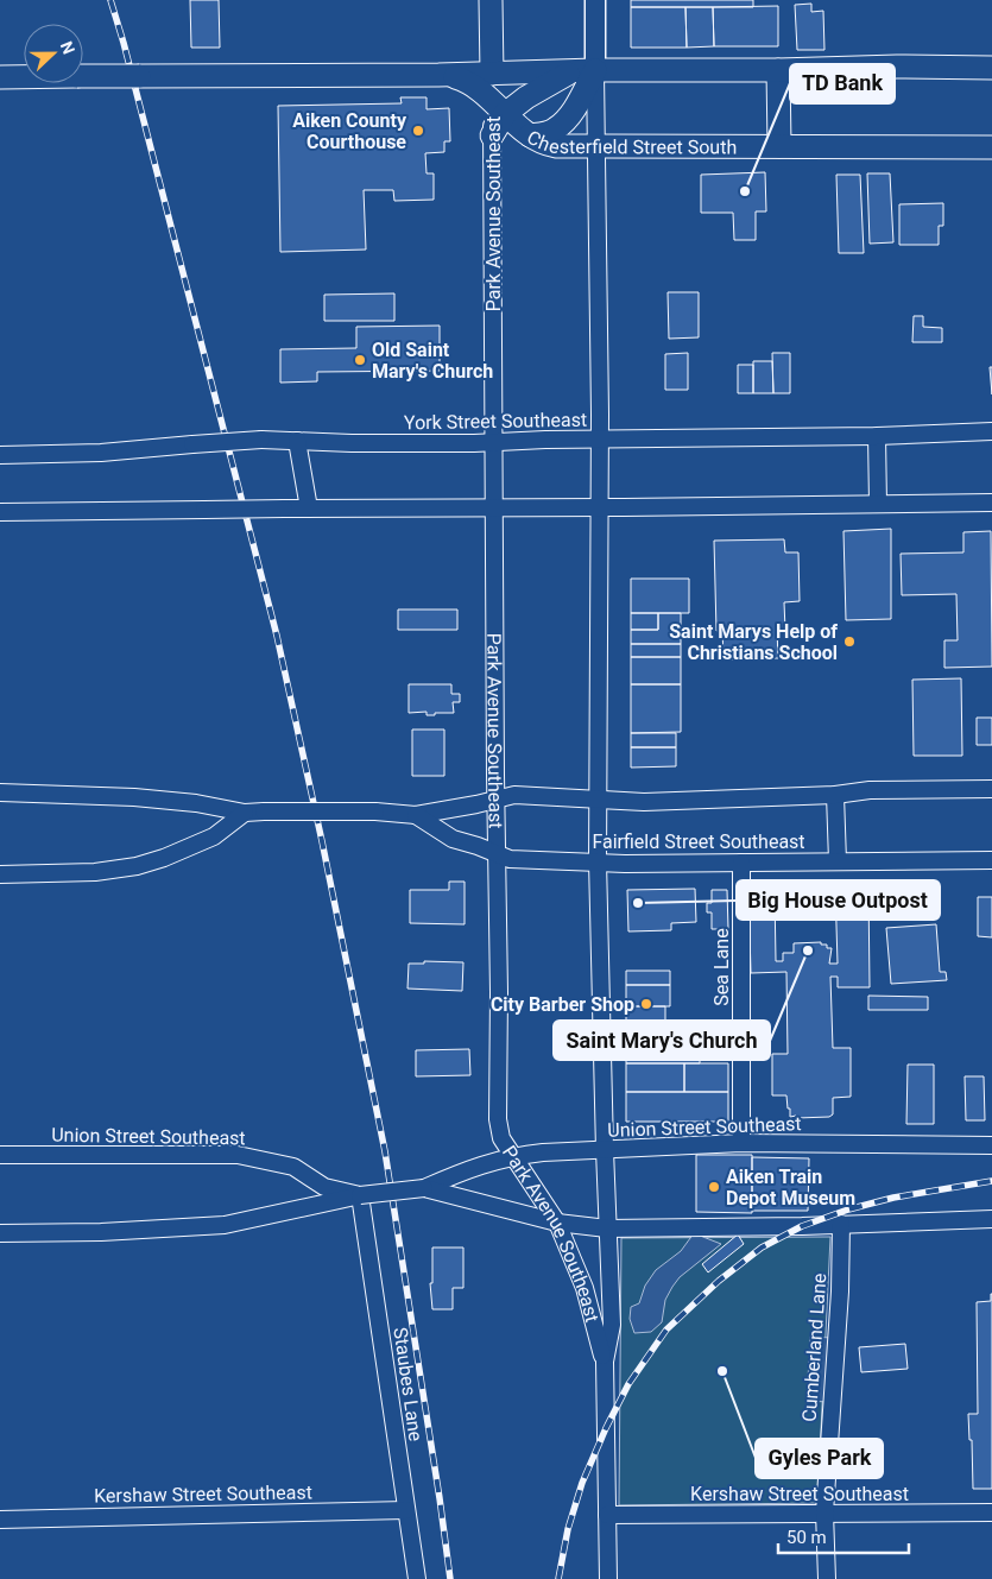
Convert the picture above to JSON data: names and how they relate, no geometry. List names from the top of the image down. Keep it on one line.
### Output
{"streets":{"main road":["Chesterfield Street South"],"street":["Park Avenue Southeast","York Street Southeast","Fairfield Street Southeast","Sea Lane","Union Street Southeast","Cumberland Lane","Staubes Lane","Kershaw Street Southeast"]},"crossings":[["Chesterfield Street South","Park Avenue Southeast"],["Park Avenue Southeast","York Street Southeast"],["Park Avenue Southeast","Fairfield Street Southeast"],["Park Avenue Southeast","Union Street Southeast"],["Park Avenue Southeast","Kershaw Street Southeast"],["Fairfield Street Southeast","Sea Lane"],["Sea Lane","Union Street Southeast"],["Union Street Southeast","Cumberland Lane"],["Union Street Southeast","Staubes Lane"],["Cumberland Lane","Kershaw Street Southeast"],["Staubes Lane","Kershaw Street Southeast"]],"places":["Aiken County Courthouse","TD Bank","Old Saint Mary's Church","Saint Marys Help of Christians School","Big House Outpost","Saint Mary's Church","City Barber Shop","Aiken Train Depot Museum","Gyles Park"],"scale_bar":"50 m","north":"right"}
